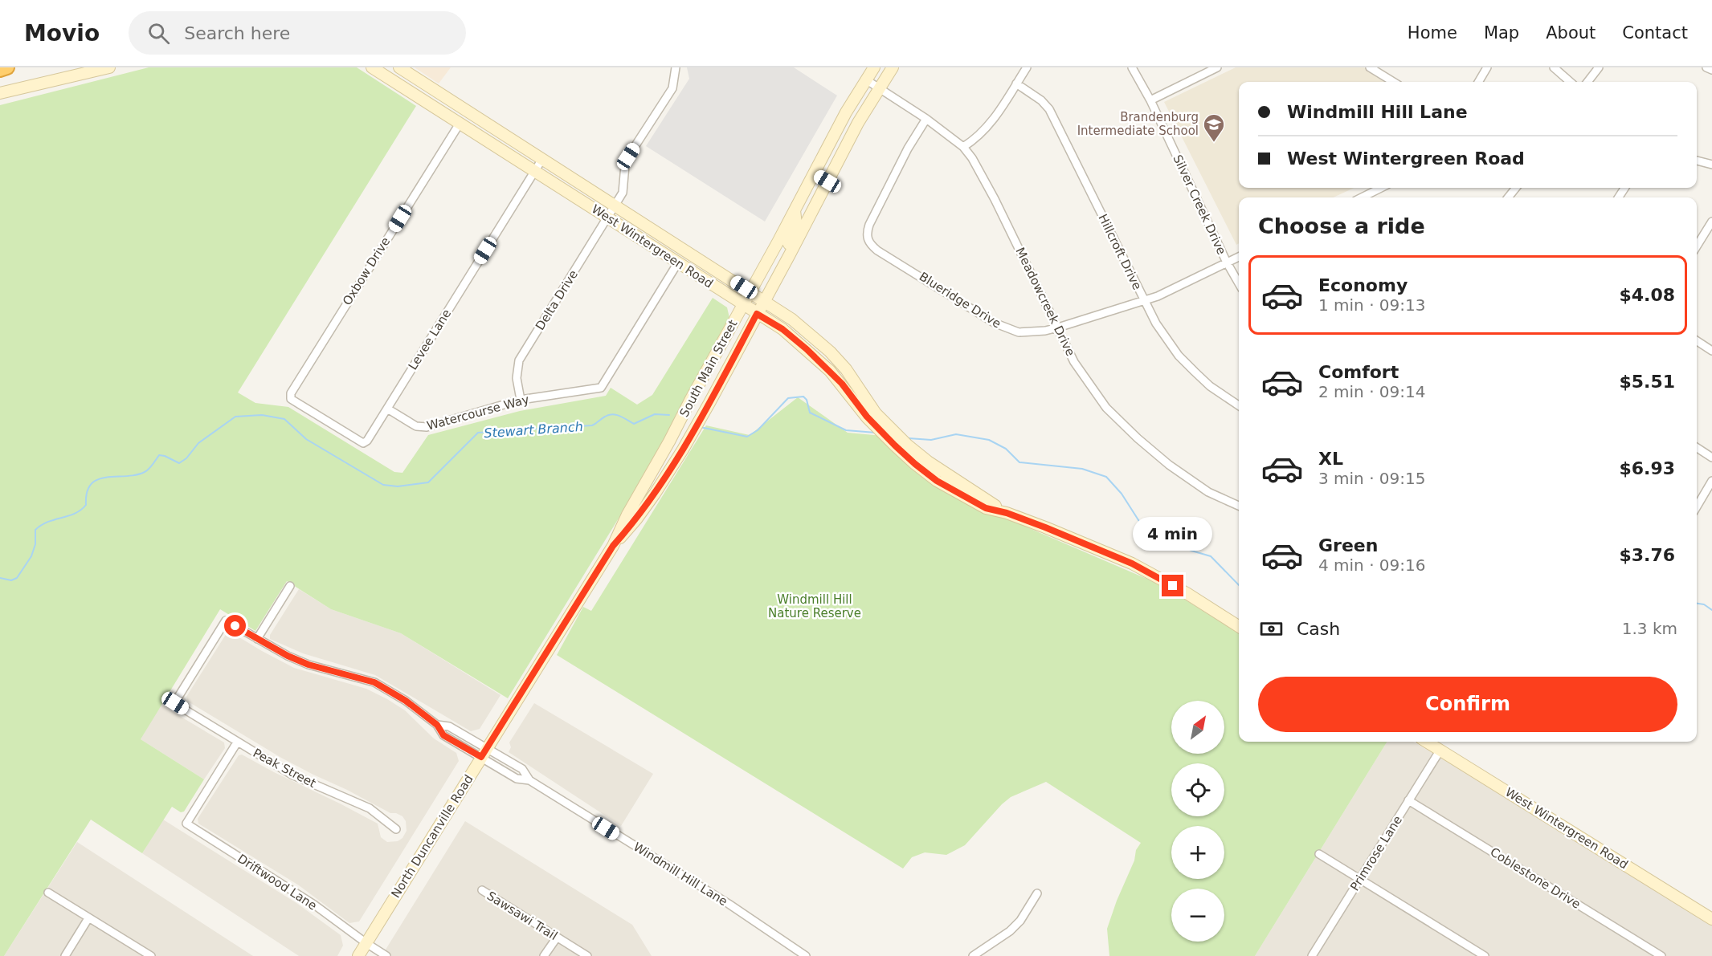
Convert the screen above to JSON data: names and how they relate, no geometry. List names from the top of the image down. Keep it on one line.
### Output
{"streets":{"main road":["West Wintergreen Road","South Main Street","North Duncanville Road"],"street":["Silver Creek Drive","Hillcroft Drive","Oxbow Drive","Delta Drive","Blueridge Drive","Meadowcreek Drive","Levee Lane","Watercourse Way","Peak Street","Primrose Lane","Windmill Hill Lane","Coblestone Drive","Driftwood Lane","Sawsawi Trail"]},"crossings":[["Silver Creek Drive","Blueridge Drive"],["West Wintergreen Road","Oxbow Drive"],["West Wintergreen Road","Delta Drive"],["West Wintergreen Road","Levee Lane"],["West Wintergreen Road","South Main Street"],["West Wintergreen Road","Watercourse Way"],["West Wintergreen Road","Primrose Lane"],["Hillcroft Drive","Blueridge Drive"],["Oxbow Drive","Levee Lane"],["Delta Drive","Watercourse Way"],["Blueridge Drive","Meadowcreek Drive"],["Meadowcreek Drive","South Main Street"],["Levee Lane","Watercourse Way"],["South Main Street","North Duncanville Road"],["Peak Street","Windmill Hill Lane"],["Peak Street","Driftwood Lane"],["North Duncanville Road","Windmill Hill Lane"],["North Duncanville Road","Driftwood Lane"],["Primrose Lane","Coblestone Drive"]],"water":["Stewart Branch"],"parks":["Windmill Hill Nature Reserve"],"places":{"school or university":["Brandenburg Intermediate School"]},"north":"top right","page":{"header":"Movio","search":"Search here","nav":["Home","Map","About","Contact"],"banner":["Windmill Hill Lane","West Wintergreen Road"],"heading":"Choose a ride","list":[{"name":"Economy","note":"1 min · 09:13","value":"$4.08"},{"name":"Comfort","note":"2 min · 09:14","value":"$5.51"},{"name":"XL","note":"3 min · 09:15","value":"$6.93"},{"name":"Green","note":"4 min · 09:16","value":"$3.76"}],"bubble":"4 min","pay":["Cash","1.3 km"],"buttons":"Confirm","map_buttons":["+","−"]}}
